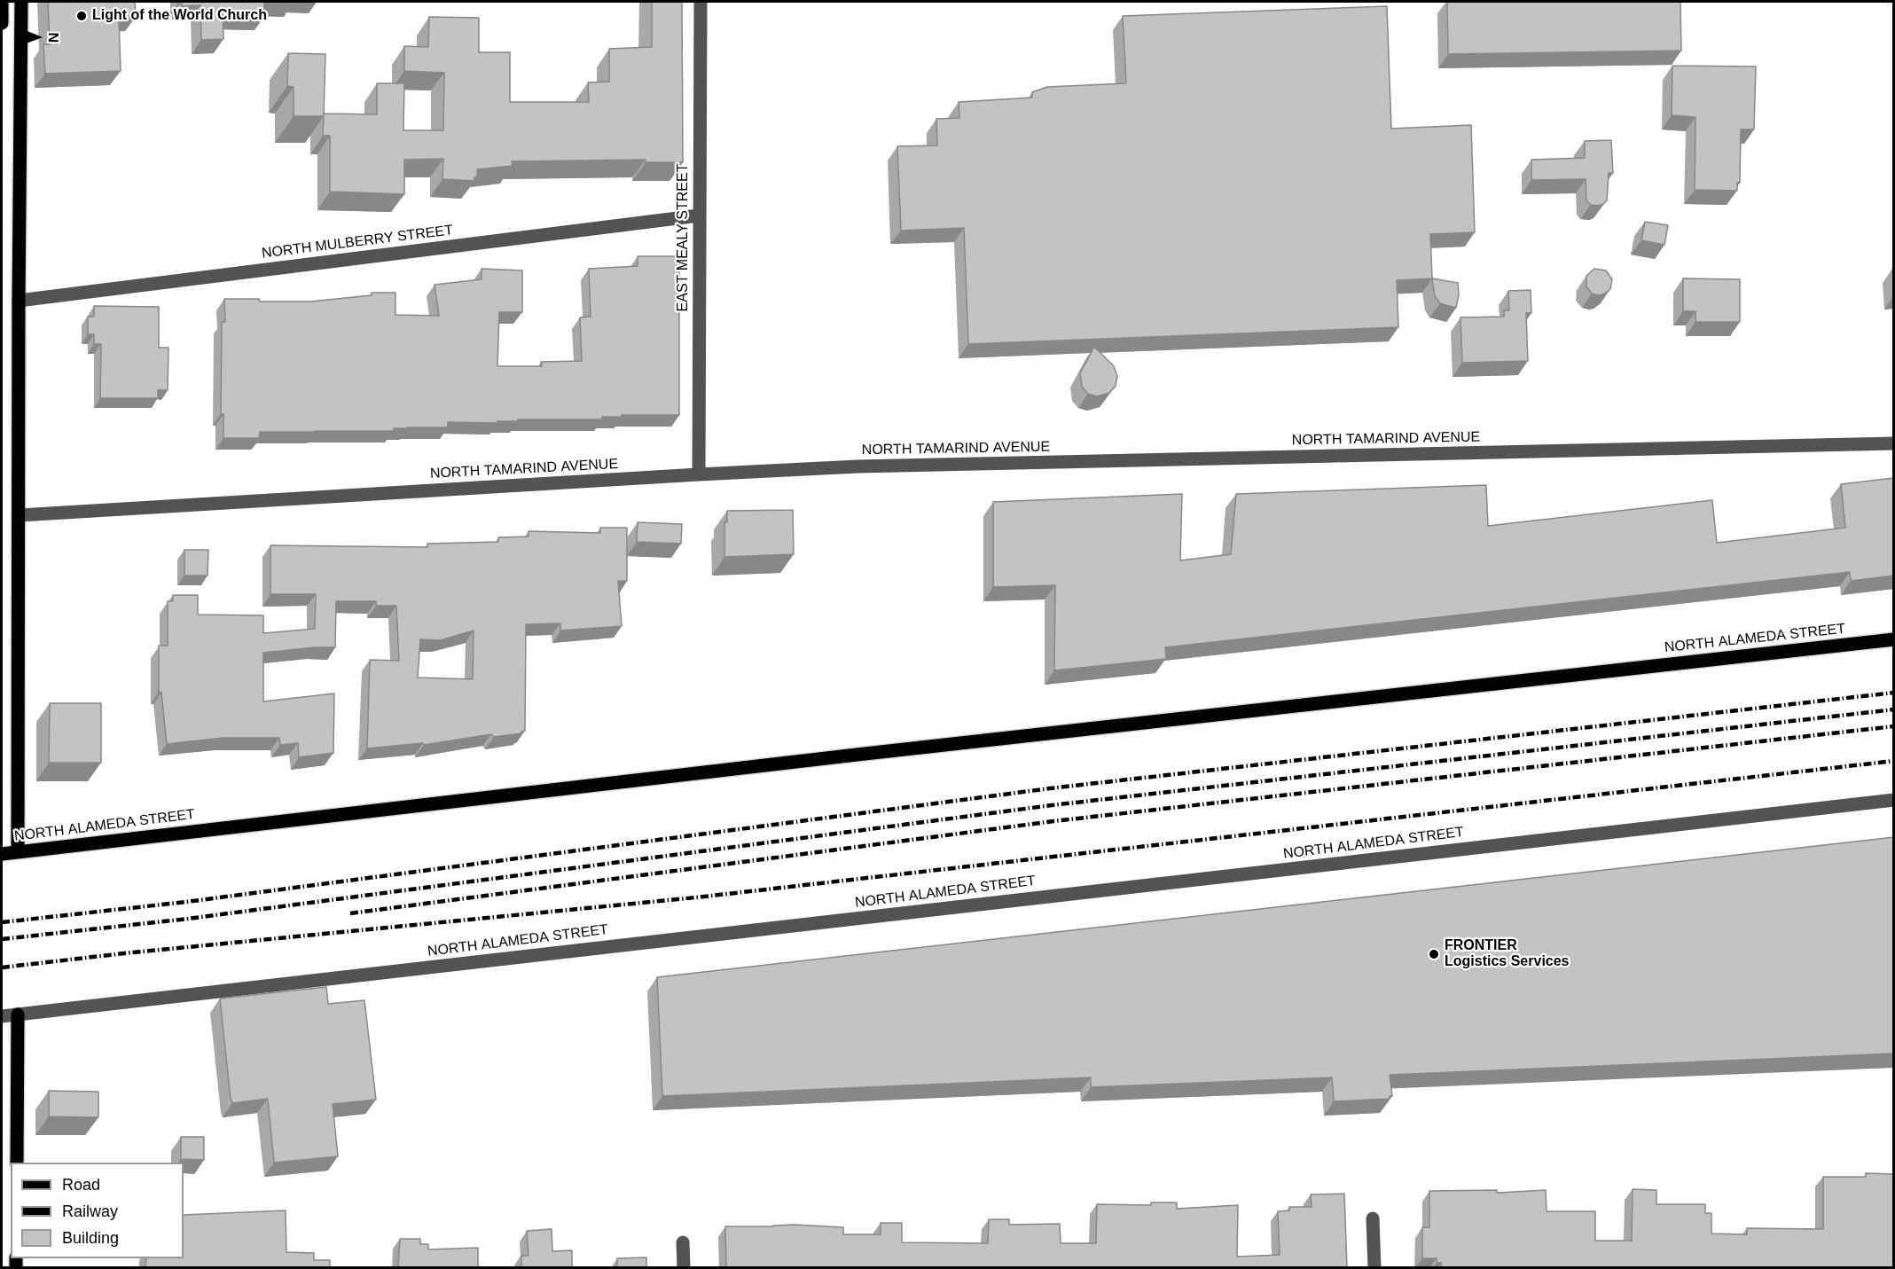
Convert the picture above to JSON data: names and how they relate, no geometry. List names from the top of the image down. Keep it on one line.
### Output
{"streets":{"main road":["NORTH ALAMEDA STREET"],"street":["EAST MEALY STREET","NORTH MULBERRY STREET","NORTH TAMARIND AVENUE"]},"crossings":[["EAST MEALY STREET","NORTH MULBERRY STREET"],["EAST MEALY STREET","NORTH TAMARIND AVENUE"]],"places":["Light of the World Church","FRONTIER Logistics Services"],"legend":["Road","Railway","Building"],"north":"right"}
